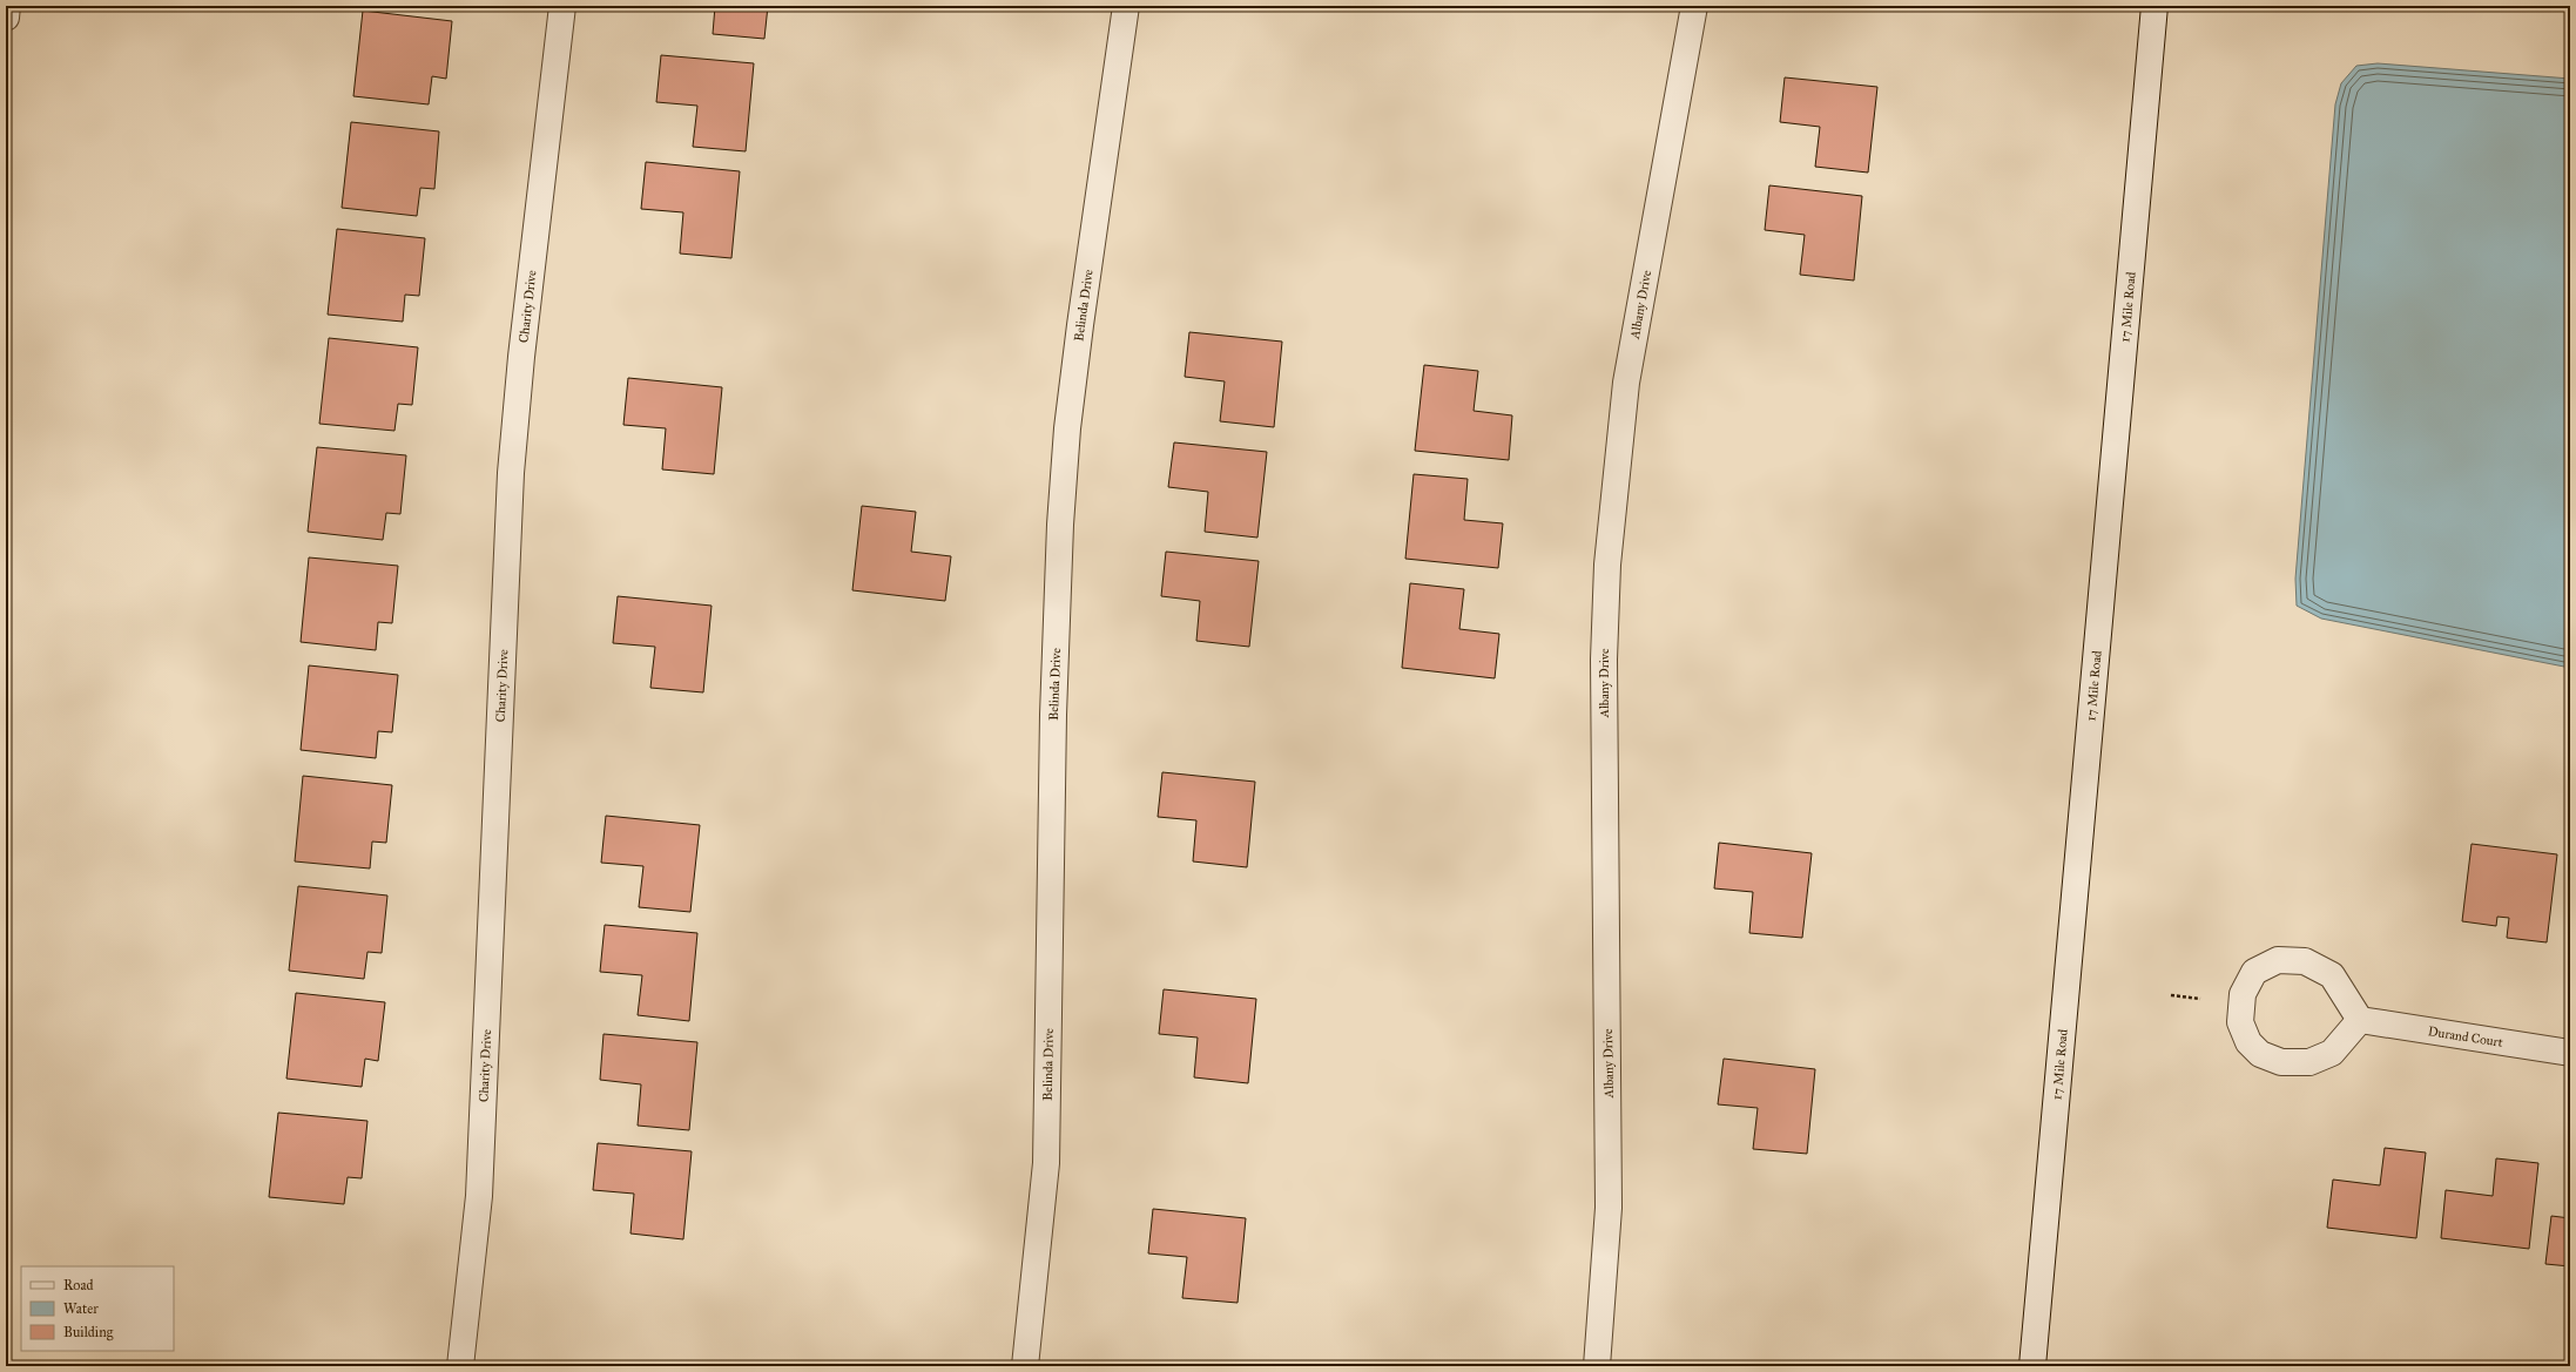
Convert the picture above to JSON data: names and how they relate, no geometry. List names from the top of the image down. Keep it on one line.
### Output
{"streets":{"street":["Belinda Drive","Albany Drive","Charity Drive","17 Mile Road","Durand Court"]},"legend":["Road","Water","Building"]}
